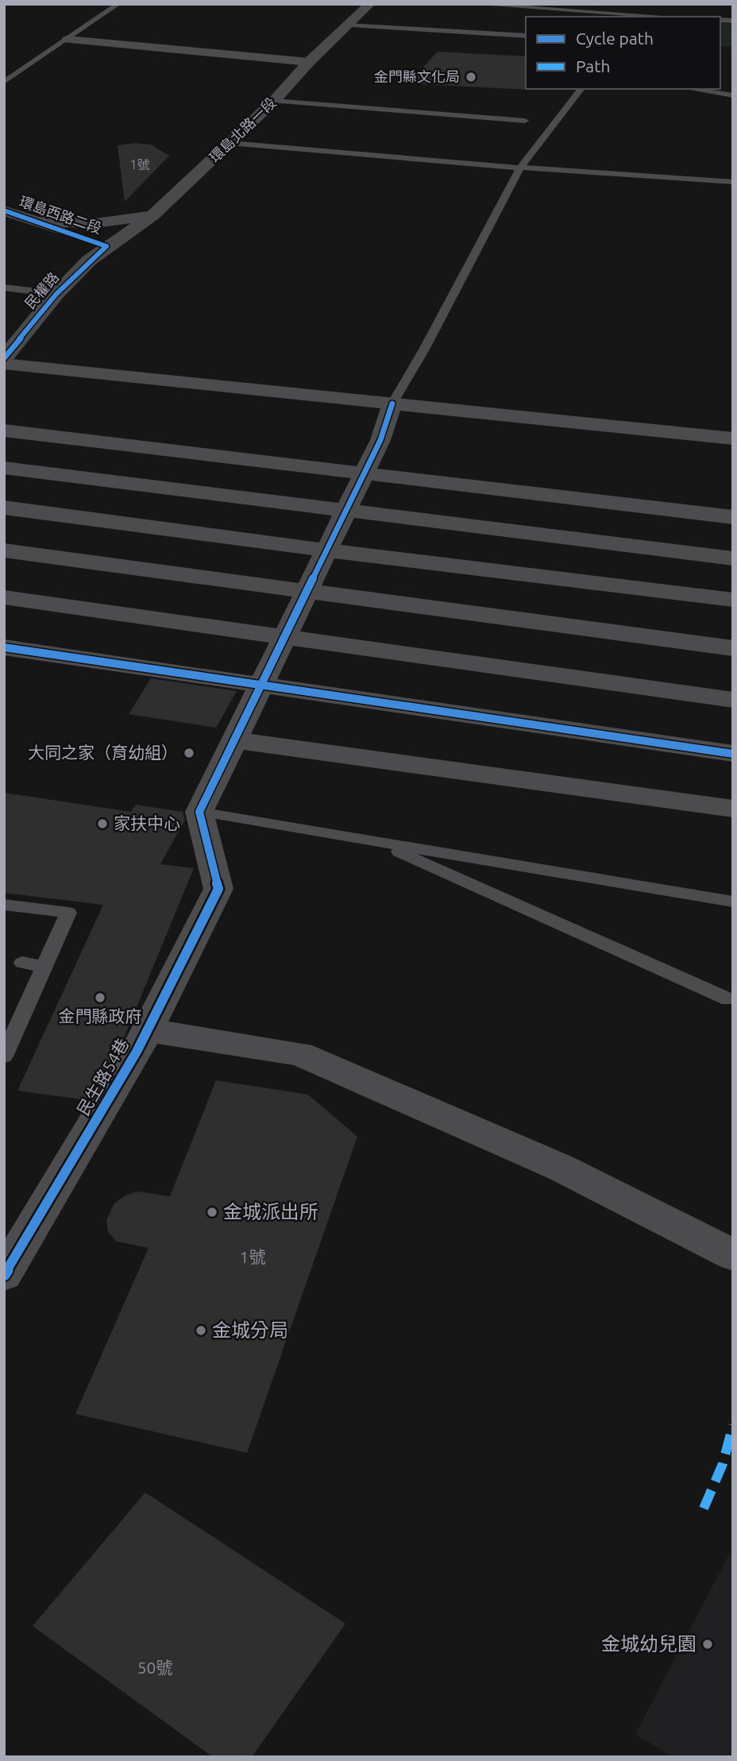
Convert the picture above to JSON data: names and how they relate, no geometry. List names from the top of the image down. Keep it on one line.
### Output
{"streets":{"main road":["環島北路一段","環島西路二段","民權路"],"street":["民生路54巷"]},"crossings":[["環島北路一段","環島西路二段"],["環島北路一段","民權路"],["環島西路二段","民權路"]],"places":["金門縣文化局","大同之家（育幼組）","家扶中心","金門縣政府","金城派出所","金城分局","金城幼兒園"],"house_numbers":["1號","1號","50號"],"legend":["Cycle path","Path"]}
